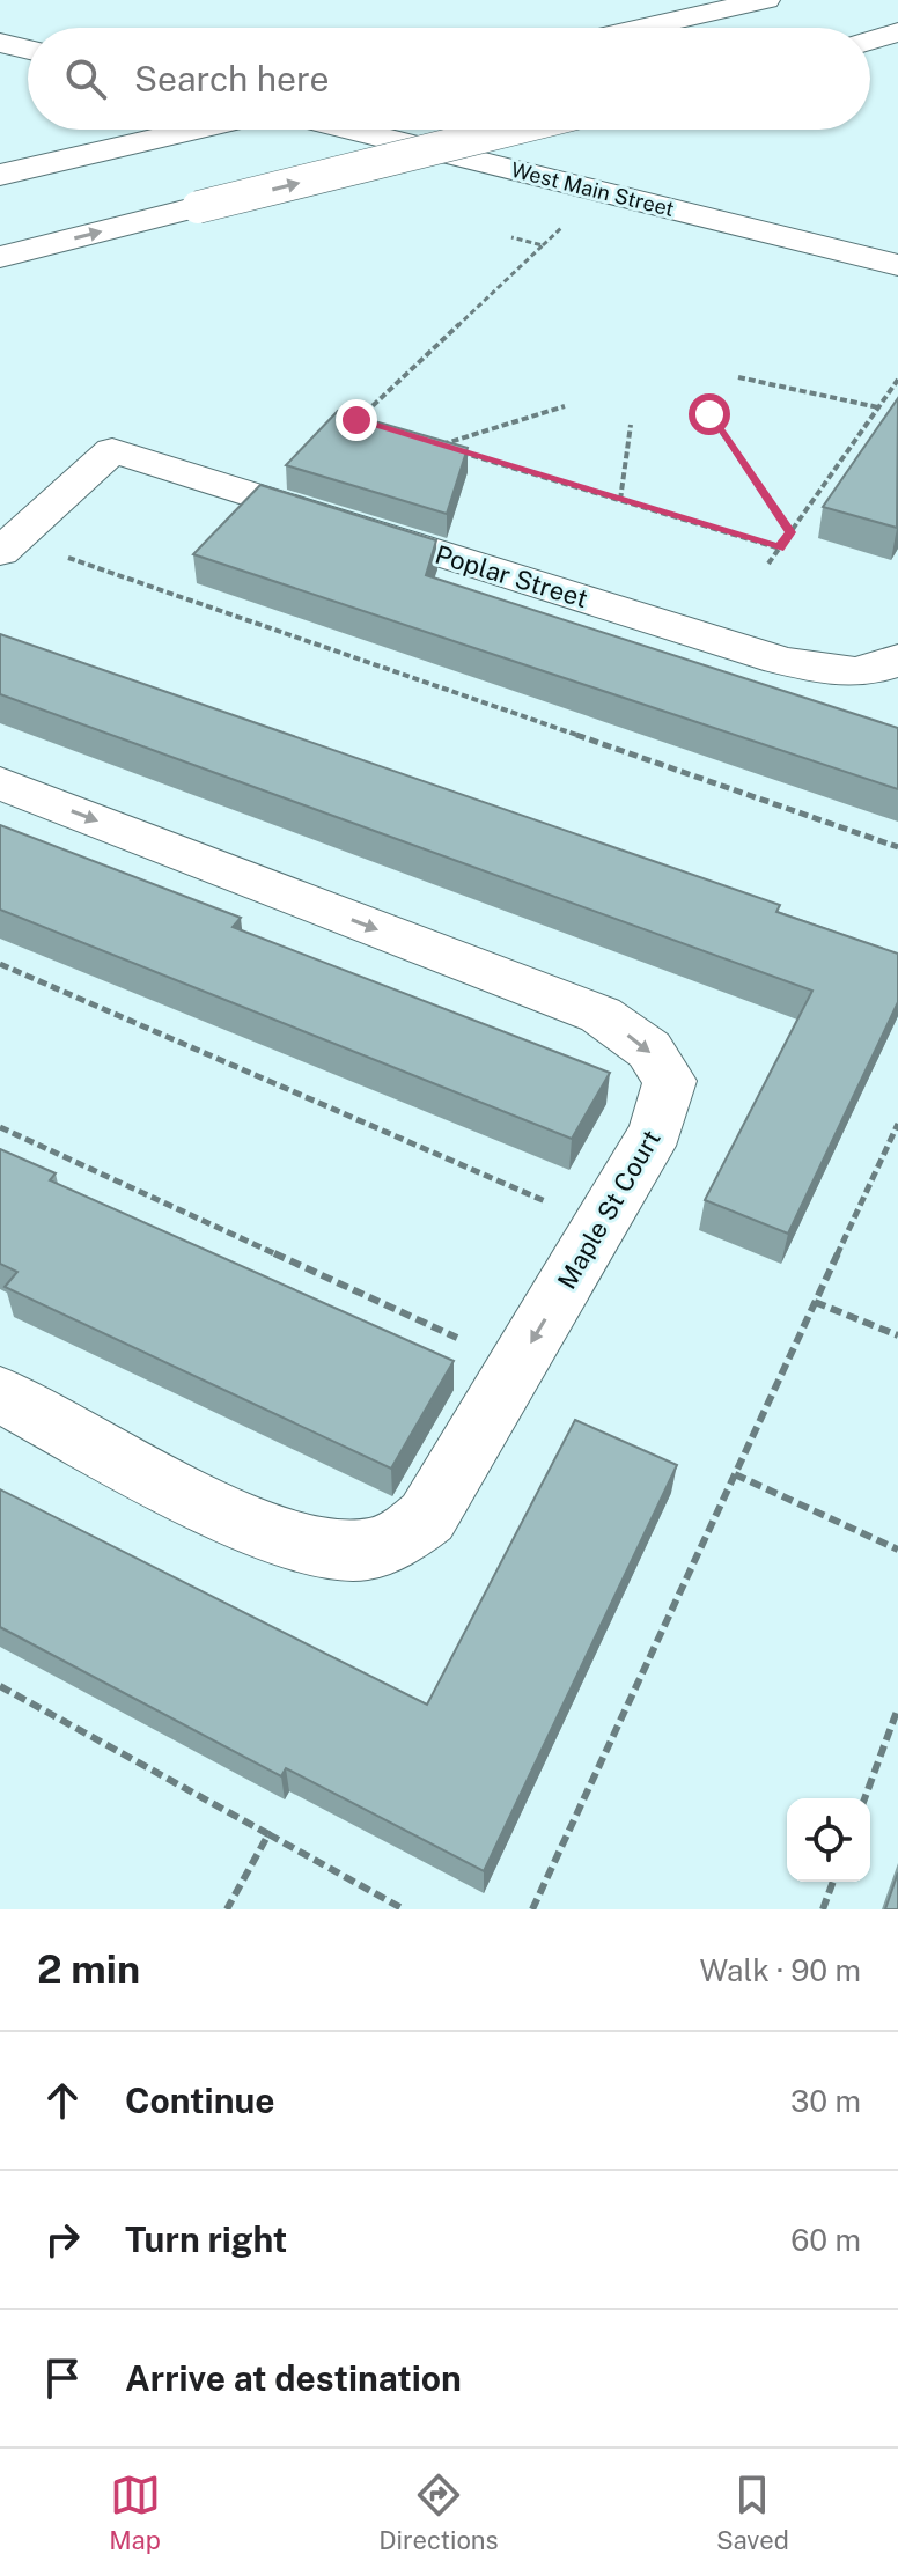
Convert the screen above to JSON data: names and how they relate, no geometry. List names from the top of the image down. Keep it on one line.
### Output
{"streets":{"main road":["West Main Street","Poplar Street","Maple St Court"]},"page":{"search":"Search here","heading":["2 min","Walk · 90 m"],"list":[["Continue","30 m"],["Turn right","60 m"],"Arrive at destination"],"nav":["Map","Directions","Saved"]}}
